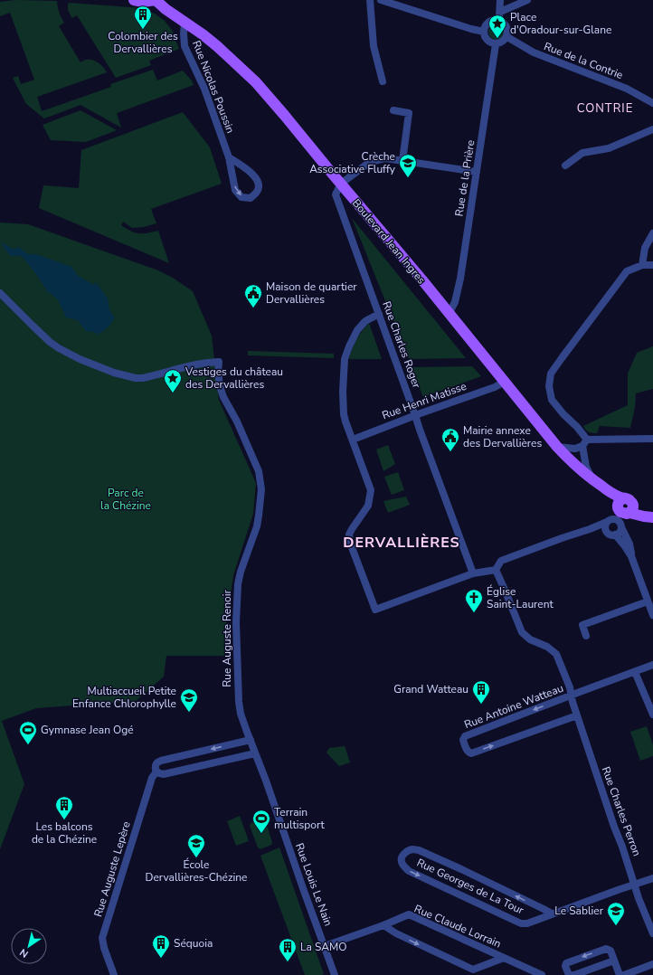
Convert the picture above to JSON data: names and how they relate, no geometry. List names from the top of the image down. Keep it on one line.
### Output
{"streets":{"main road":["Boulevard Jean Ingres"],"street":["Rue de la Contrie","Rue Nicolas Poussin","Rue de la Prière","Rue Charles Roger","Rue Henri Matisse","Rue Auguste Renoir","Rue Antoine Watteau","Rue Charles Perron","Rue Auguste Lepère","Rue Louis Le Nain","Rue Georges de La Tour","Rue Claude Lorrain"]},"crossings":[["Rue de la Contrie","Rue de la Prière"],["Rue Nicolas Poussin","Boulevard Jean Ingres"],["Rue de la Prière","Boulevard Jean Ingres"],["Boulevard Jean Ingres","Rue Charles Roger"],["Boulevard Jean Ingres","Rue Henri Matisse"],["Rue Charles Roger","Rue Henri Matisse"],["Rue Auguste Renoir","Rue Auguste Lepère"],["Rue Auguste Renoir","Rue Louis Le Nain"],["Rue Antoine Watteau","Rue Charles Perron"],["Rue Charles Perron","Rue Georges de La Tour"],["Rue Auguste Lepère","Rue Louis Le Nain"],["Rue Louis Le Nain","Rue Claude Lorrain"]],"districts":["CONTRIE","DERVALLIÈRES"],"parks":["Parc de la Chézine"],"places":{"building":["Colombier des Dervallières","Grand Watteau","Les balcons de la Chézine","Séquoia","La SAMO"],"place":["Place d'Oradour-sur-Glane","Vestiges du château des Dervallières"],"school or university":["Crèche Associative Fluffy","Multiaccueil Petite Enfance Chlorophylle","École Dervallières-Chézine","Le Sablier"],"public building":["Maison de quartier Dervallières","Mairie annexe des Dervallières"],"church":["Église Saint-Laurent"],"sports":["Gymnase Jean Ogé","Terrain multisport"]},"north":"bottom left"}
